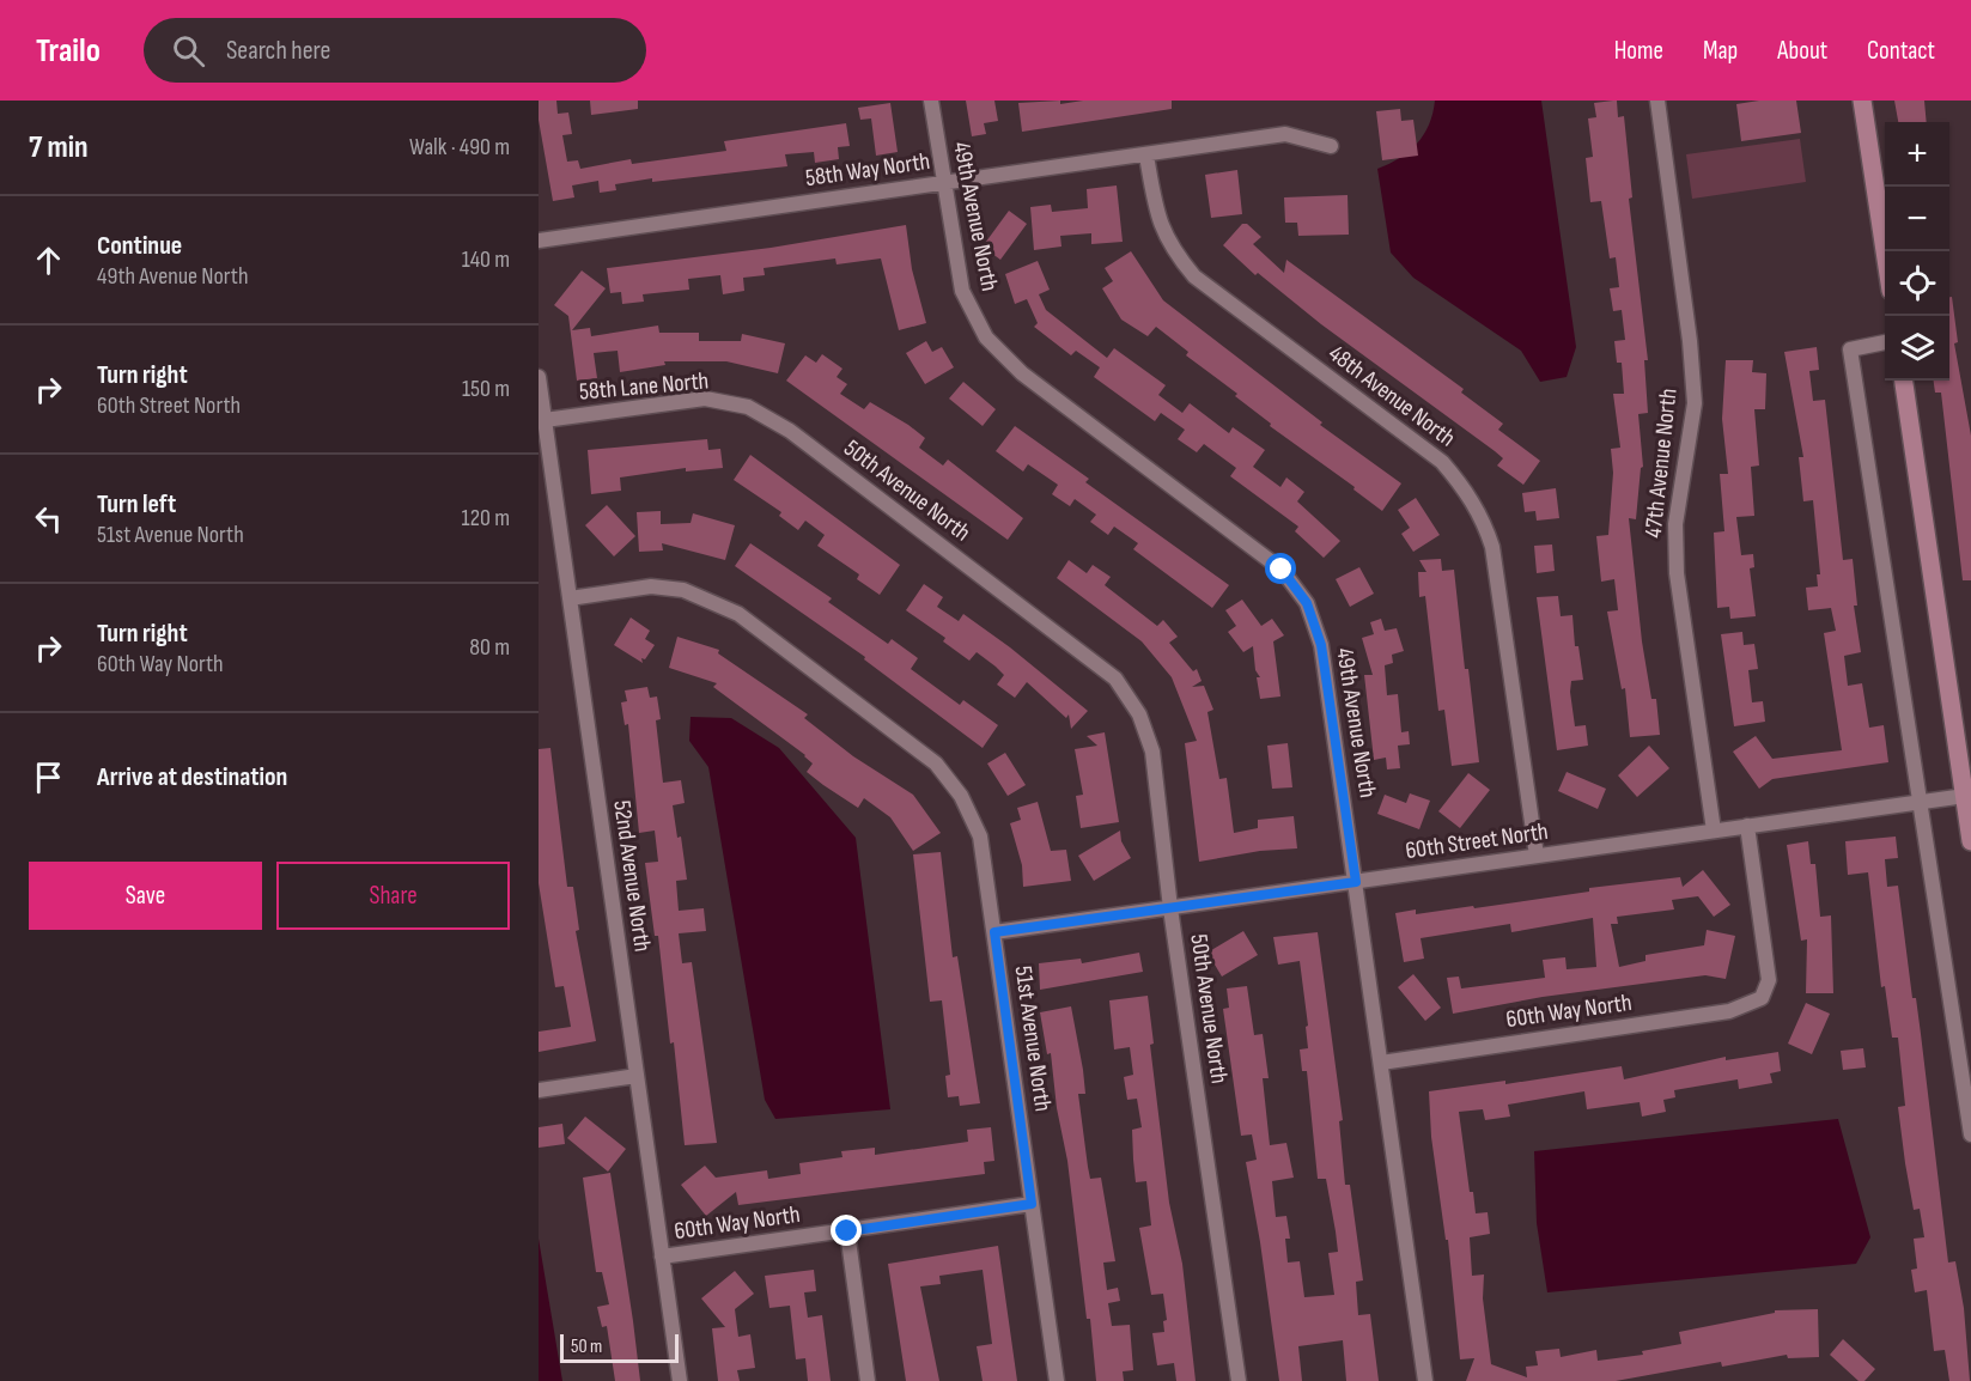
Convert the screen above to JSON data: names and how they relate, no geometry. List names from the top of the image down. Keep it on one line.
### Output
{"streets":{"street":["58th Way North","49th Avenue North","58th Lane North","48th Avenue North","47th Avenue North","50th Avenue North","60th Street North","52nd Avenue North","60th Way North","51st Avenue North"]},"crossings":[["58th Way North","49th Avenue North"],["58th Way North","48th Avenue North"],["49th Avenue North","60th Street North"],["49th Avenue North","60th Way North"],["58th Lane North","50th Avenue North"],["58th Lane North","52nd Avenue North"],["48th Avenue North","60th Street North"],["47th Avenue North","60th Street North"],["50th Avenue North","60th Street North"],["60th Street North","60th Way North"],["60th Street North","51st Avenue North"],["52nd Avenue North","60th Way North"],["52nd Avenue North","51st Avenue North"],["60th Way North","51st Avenue North"]],"scale_bar":"50 m","page":{"header":"Trailo","search":"Search here","nav":["Home","Map","About","Contact"],"heading":["7 min","Walk · 490 m"],"map_buttons":["+","−"],"list":[["Continue","49th Avenue North","140 m"],["Turn right","60th Street North","150 m"],["Turn left","51st Avenue North","120 m"],["Turn right","60th Way North","80 m"],"Arrive at destination"],"buttons":["Save","Share"],"scale":"50 m"}}
